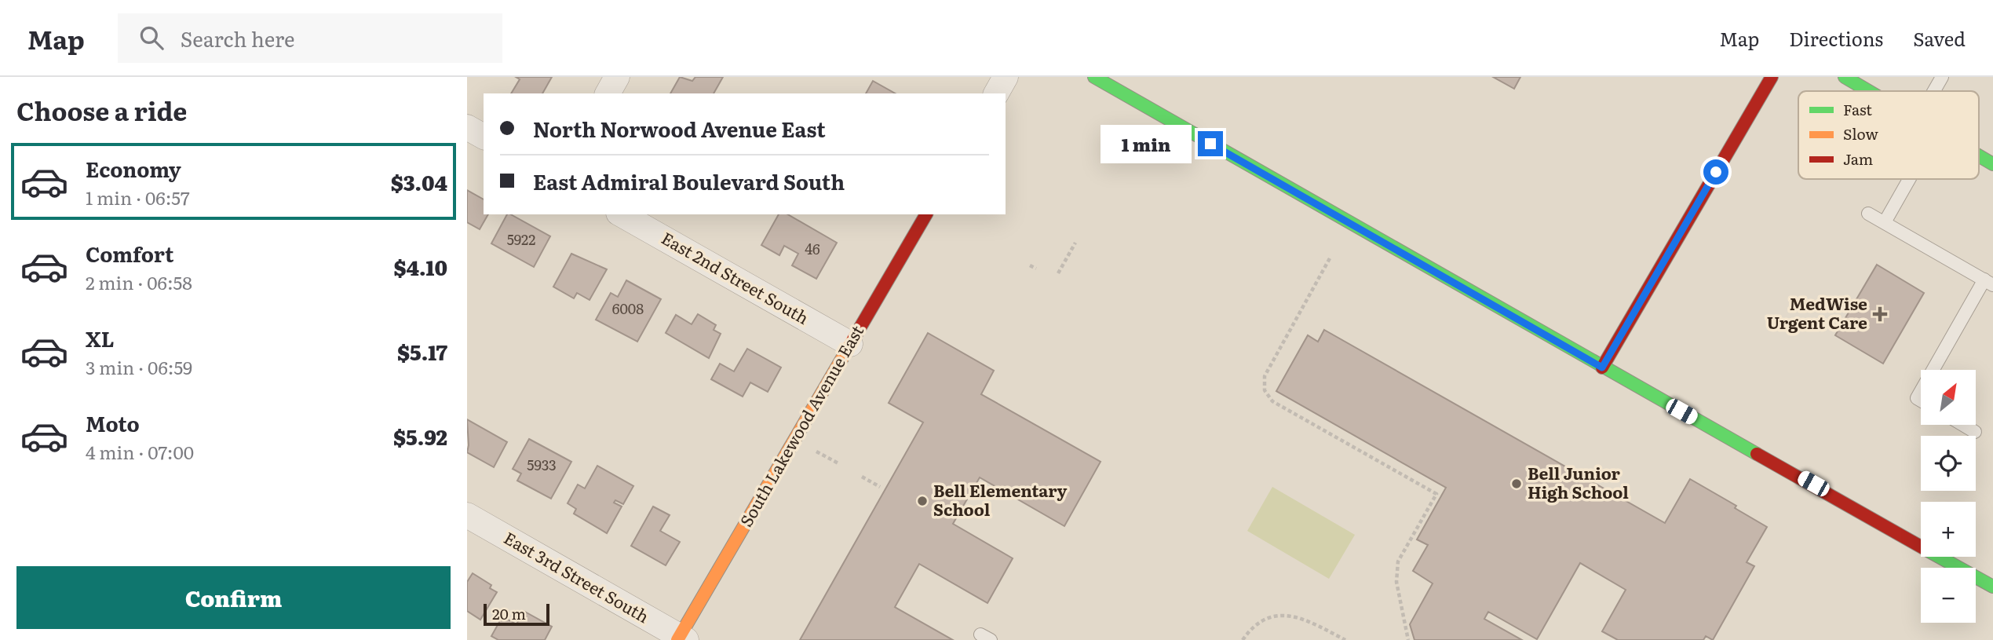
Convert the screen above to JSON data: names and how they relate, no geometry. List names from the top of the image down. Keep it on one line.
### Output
{"streets":{"street":["East 2nd Street South","South Lakewood Avenue East","East 3rd Street South"]},"crossings":[["East 2nd Street South","South Lakewood Avenue East"],["South Lakewood Avenue East","East 3rd Street South"]],"places":{"health":["MedWise Urgent Care"],"other":["Bell Junior High School","Bell Elementary School"]},"house_numbers":["5922","46","6008","5933"],"legend":["Fast","Slow","Jam"],"scale_bar":"20 m","north":"top right","page":{"header":"Map","search":"Search here","nav":["Map","Directions","Saved"],"heading":"Choose a ride","banner":["North Norwood Avenue East","East Admiral Boulevard South"],"bubble":"1 min","list":[{"name":"Economy","note":"1 min · 06:57","value":"$3.04"},{"name":"Comfort","note":"2 min · 06:58","value":"$4.10"},{"name":"XL","note":"3 min · 06:59","value":"$5.17"},{"name":"Moto","note":"4 min · 07:00","value":"$5.92"}],"map_buttons":["+","−"],"buttons":"Confirm","scale":"20 m"}}
